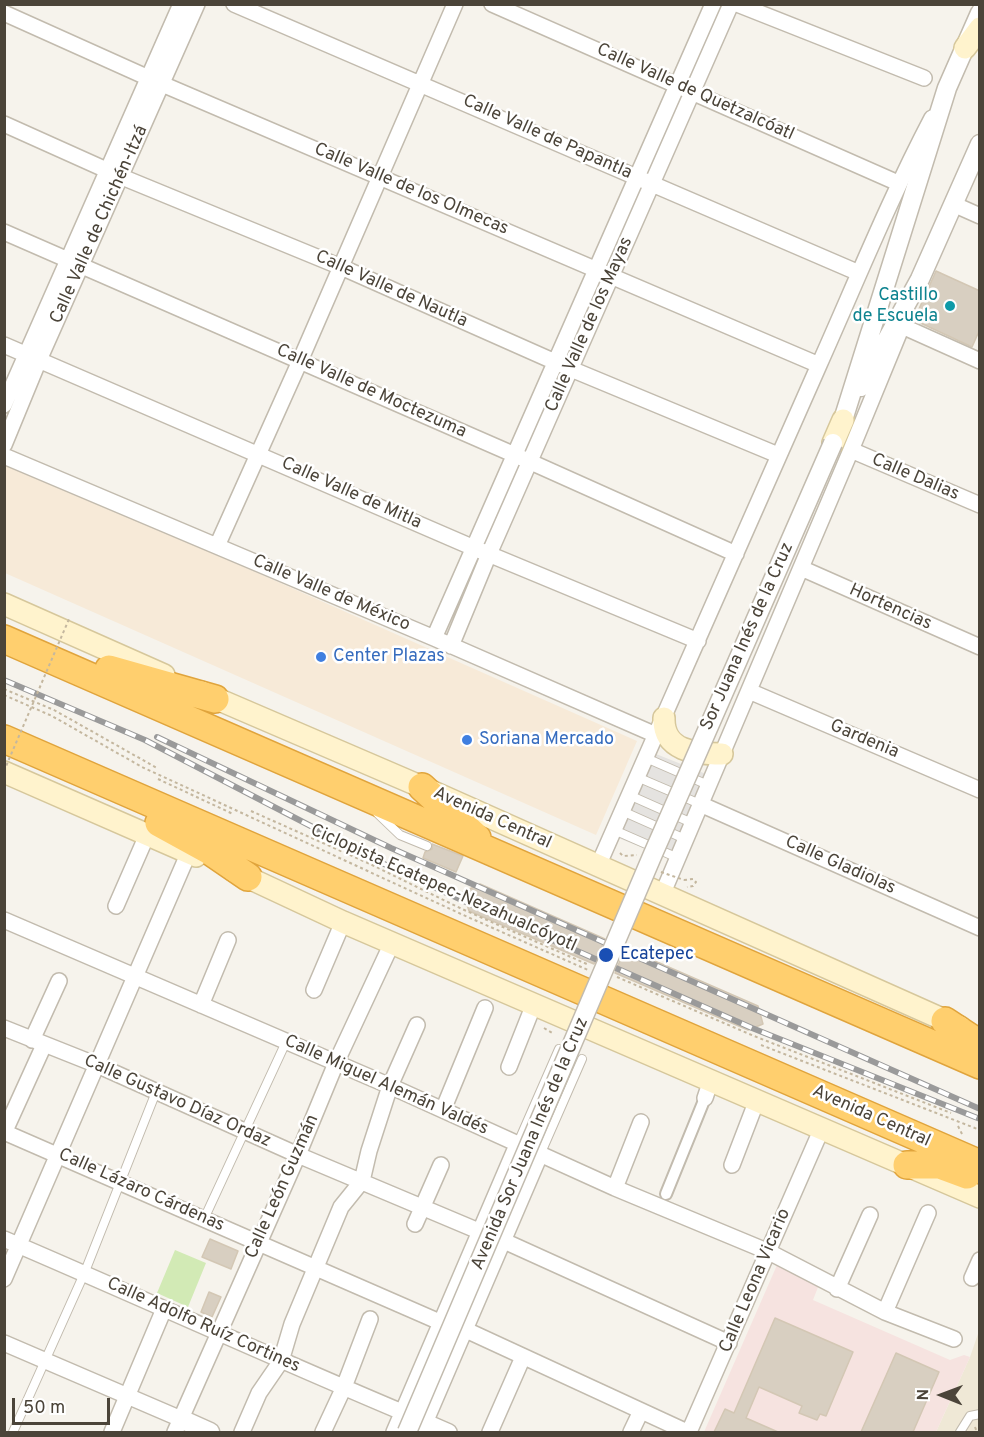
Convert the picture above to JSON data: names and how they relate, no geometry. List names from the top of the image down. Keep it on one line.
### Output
{"streets":{"highway":["Avenida Central"],"main road":["Sor Juana Inés de la Cruz"],"street":["Calle Valle de Quetzalcóatl","Calle Valle de Papantla","Calle Valle de los Olmecas","Calle Valle de Chichén-Itzá","Calle Valle de Nautla","Calle Valle de los Mayas","Calle Valle de Moctezuma","Calle Dalias","Calle Valle de Mitla","Calle Valle de México","Hortencias","Gardenia","Calle Gladiolas","Calle Miguel Alemán Valdés","Calle Gustavo Díaz Ordaz","Avenida Sor Juana Inés de la Cruz","Calle León Guzmán","Calle Lázaro Cárdenas","Calle Leona Vicario","Calle Adolfo Ruíz Cortines"],"path":["Ciclopista Ecatepec-Nezahualcóyotl"]},"crossings":[["Calle Valle de Quetzalcóatl","Calle Valle de los Mayas"],["Calle Valle de Papantla","Calle Valle de los Mayas"],["Calle Valle de los Olmecas","Calle Valle de Chichén-Itzá"],["Calle Valle de los Olmecas","Calle Valle de los Mayas"],["Calle Valle de Chichén-Itzá","Calle Valle de Nautla"],["Calle Valle de Chichén-Itzá","Calle Valle de Moctezuma"],["Calle Valle de Chichén-Itzá","Calle Valle de Mitla"],["Calle Valle de Nautla","Calle Valle de los Mayas"],["Calle Valle de los Mayas","Calle Valle de Moctezuma"],["Calle Valle de los Mayas","Calle Valle de Mitla"],["Calle Valle de los Mayas","Calle Valle de México"],["Calle Dalias","Sor Juana Inés de la Cruz"],["Sor Juana Inés de la Cruz","Avenida Sor Juana Inés de la Cruz"],["Avenida Central","Calle León Guzmán"],["Avenida Central","Calle Leona Vicario"],["Calle Miguel Alemán Valdés","Avenida Sor Juana Inés de la Cruz"],["Calle Miguel Alemán Valdés","Calle León Guzmán"],["Calle Miguel Alemán Valdés","Calle Leona Vicario"],["Calle Gustavo Díaz Ordaz","Avenida Sor Juana Inés de la Cruz"],["Calle Gustavo Díaz Ordaz","Calle León Guzmán"],["Calle Gustavo Díaz Ordaz","Calle Lázaro Cárdenas"],["Avenida Sor Juana Inés de la Cruz","Calle Lázaro Cárdenas"],["Avenida Sor Juana Inés de la Cruz","Calle Adolfo Ruíz Cortines"],["Calle León Guzmán","Calle Lázaro Cárdenas"],["Calle León Guzmán","Calle Adolfo Ruíz Cortines"]],"places":["Castillo de Escuela","Center Plazas","Soriana Mercado","Ecatepec"],"scale_bar":"50 m","north":"left"}
